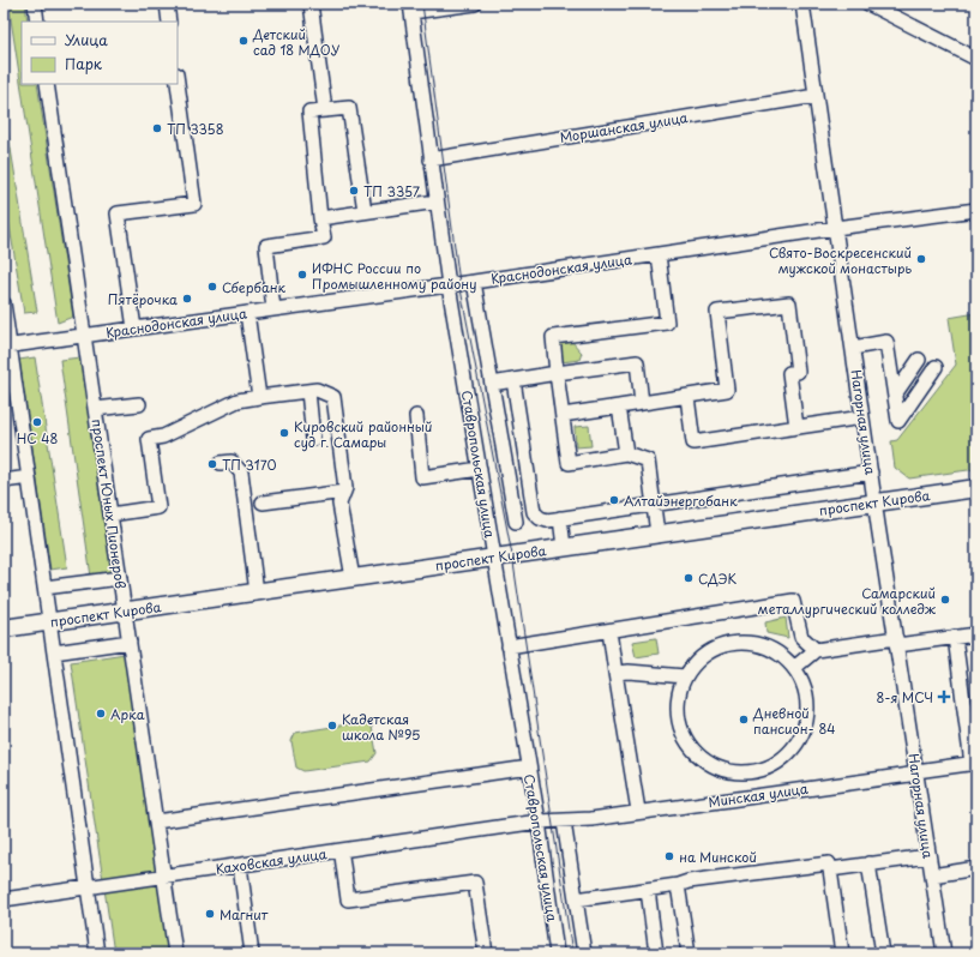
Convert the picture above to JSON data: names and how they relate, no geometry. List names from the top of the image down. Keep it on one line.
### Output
{"streets":{"main road":["проспект Кирова"],"street":["Моршанская улица","Краснодонская улица","Нагорная улица","Ставропольская улица","проспект Юных Пионеров","Минская улица","Каховская улица"]},"crossings":[["Моршанская улица","Нагорная улица"],["Моршанская улица","Ставропольская улица"],["Краснодонская улица","Нагорная улица"],["Краснодонская улица","Ставропольская улица"],["Краснодонская улица","проспект Юных Пионеров"],["Нагорная улица","проспект Кирова"],["Нагорная улица","Минская улица"],["Ставропольская улица","проспект Кирова"],["Ставропольская улица","Минская улица"],["Ставропольская улица","Каховская улица"],["проспект Кирова","проспект Юных Пионеров"],["проспект Юных Пионеров","Каховская улица"],["Минская улица","Каховская улица"]],"places":{"other":["Детский сад 18 МДОУ","ТП 3358","ТП 3357","Свято-Воскресенский мужской монастырь","ИФНС России по Промышленному району","Сбербанк","Пятёрочка","НС 48","Кировский районный суд г. Самары","ТП 3170","Алтайэнергобанк","СДЭК","Самарский металлургический колледж","Арка","Дневной пансион- 84","Кадетская школа №95","на Минской","Магнит"],"health":["8-я МСЧ"]},"legend":["Улица","Парк"]}
